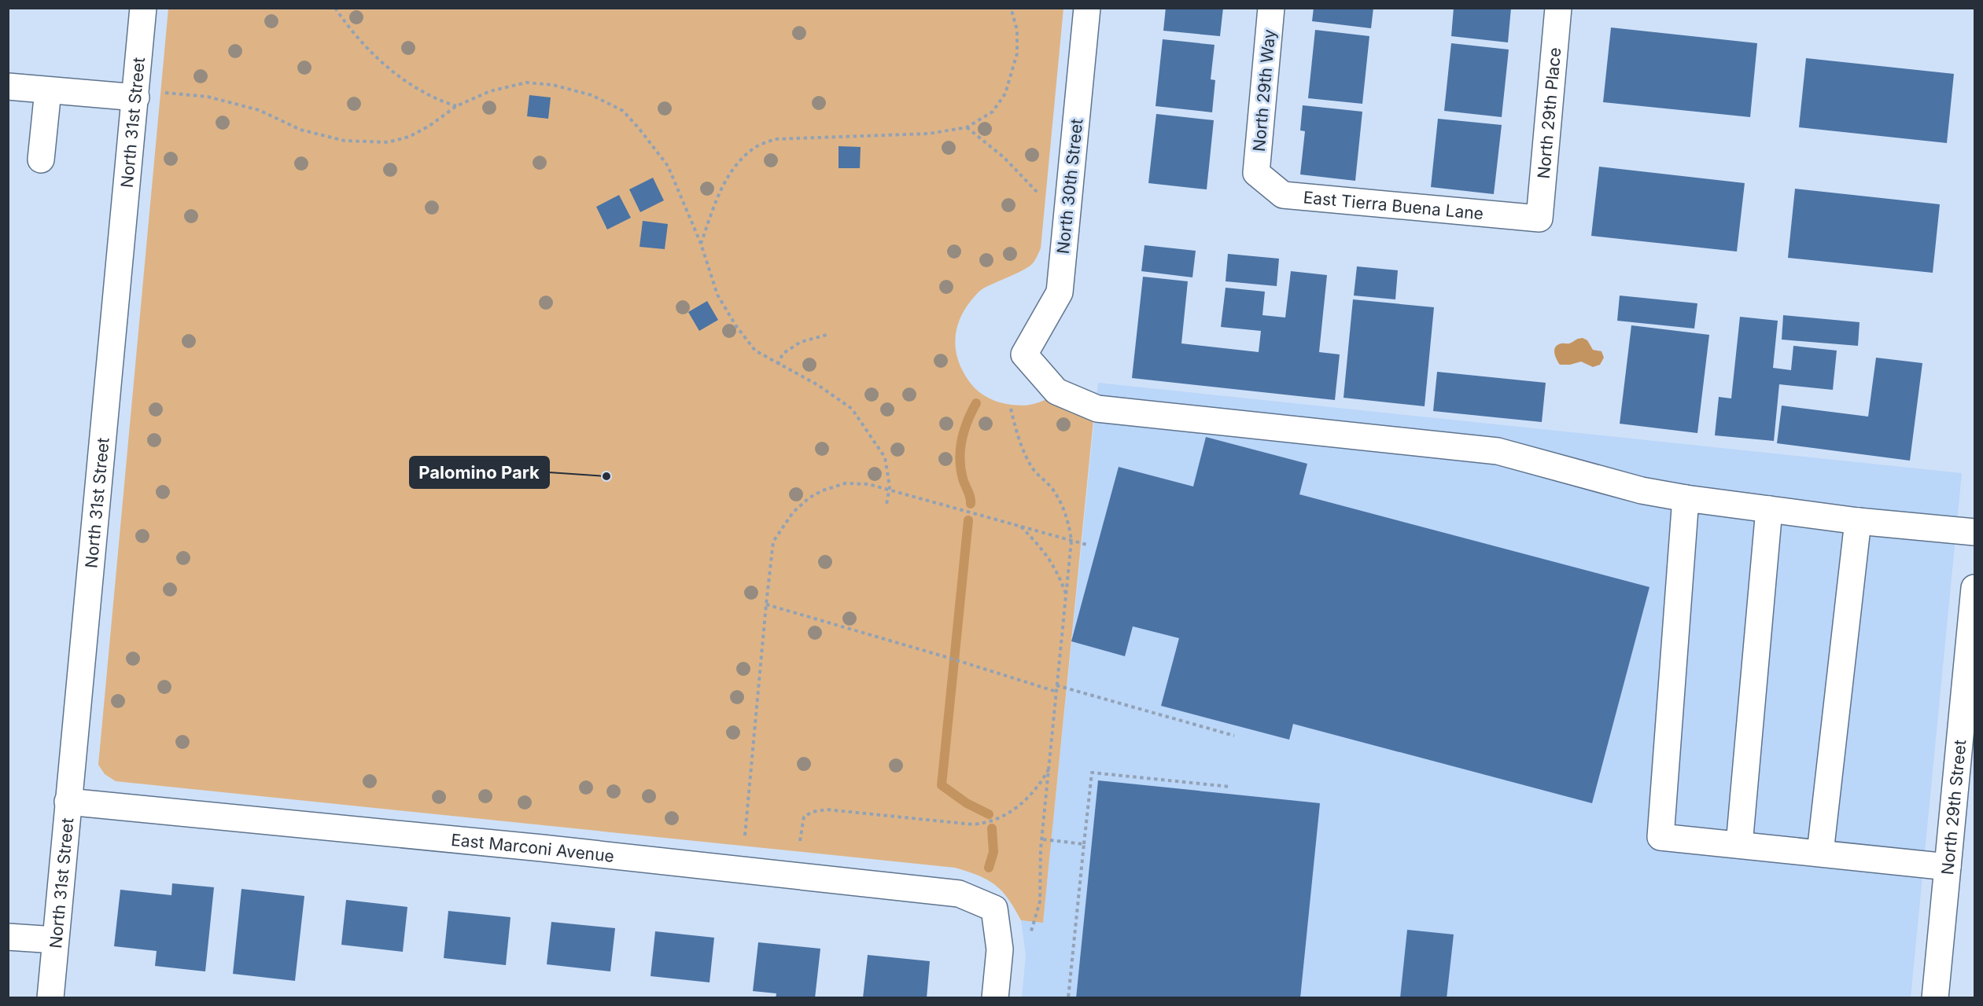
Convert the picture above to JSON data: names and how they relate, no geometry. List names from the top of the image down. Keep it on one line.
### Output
{"streets":{"street":["North 29th Way","North 29th Place","North 31st Street","North 30th Street","East Tierra Buena Lane","North 29th Street","East Marconi Avenue"]},"crossings":[["North 29th Way","East Tierra Buena Lane"],["North 29th Place","East Tierra Buena Lane"],["North 31st Street","East Marconi Avenue"]],"places":["Palomino Park"]}
